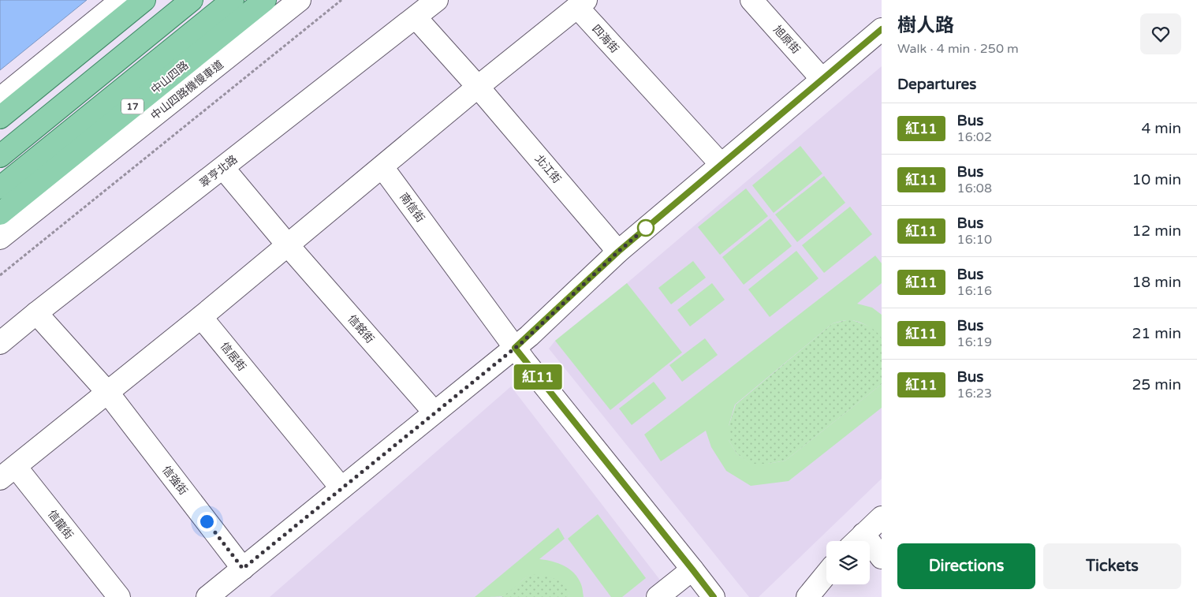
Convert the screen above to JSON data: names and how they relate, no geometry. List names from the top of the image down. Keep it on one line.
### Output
{"streets":{"main road":["中山四路","17"],"street":["四海街","旭原街","中山四路機慢車道","北江街","翠亨北路","南信街","信銘街","信居街","信強街","信龍街"]},"crossings":[["四海街","北江街"],["北江街","翠亨北路"],["翠亨北路","信銘街"],["翠亨北路","信強街"]],"lines":["bus line 紅11"],"page":{"on_map":"紅11","heading":[["樹人路","Walk · 4 min · 250 m"],"Departures"],"list":[{"mark":"紅11","name":"Bus","note":"16:02","value":"4 min"},{"mark":"紅11","name":"Bus","note":"16:08","value":"10 min"},{"mark":"紅11","name":"Bus","note":"16:10","value":"12 min"},{"mark":"紅11","name":"Bus","note":"16:16","value":"18 min"},{"mark":"紅11","name":"Bus","note":"16:19","value":"21 min"},{"mark":"紅11","name":"Bus","note":"16:23","value":"25 min"}],"buttons":["Directions","Tickets"]}}
